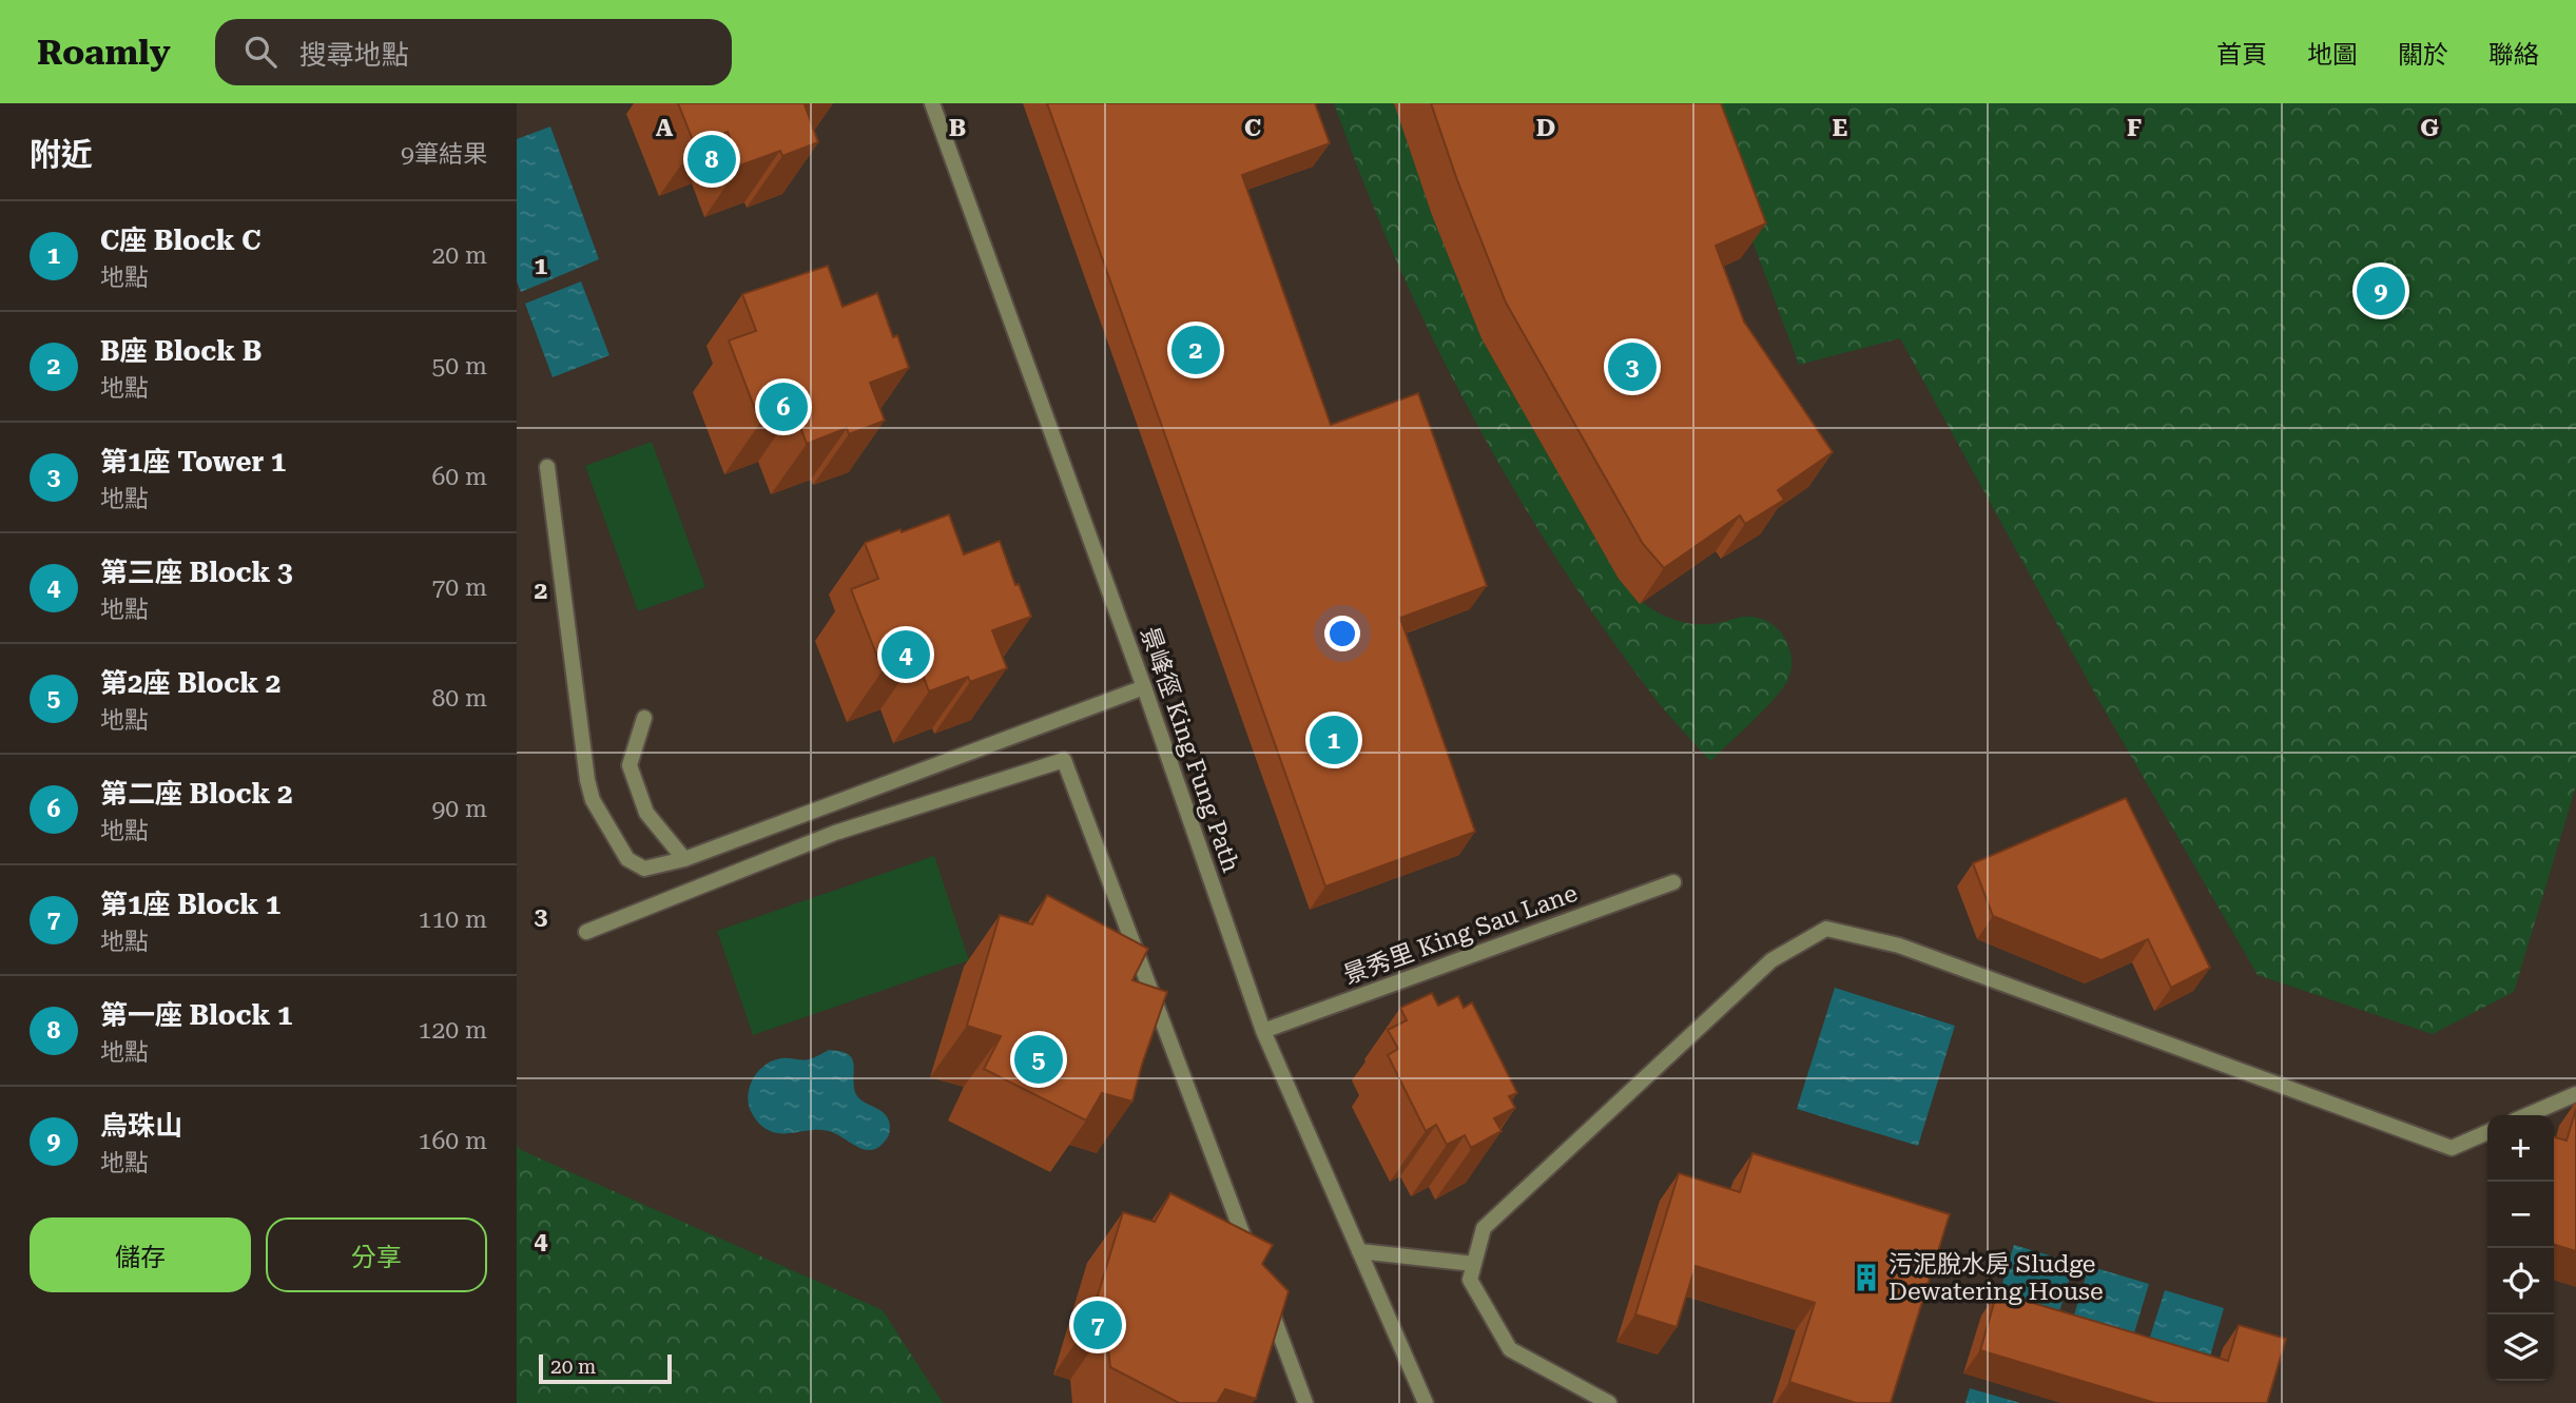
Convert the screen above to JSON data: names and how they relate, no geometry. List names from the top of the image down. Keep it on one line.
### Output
{"streets":{"street":["景峰徑 King Fung Path","景秀里 King Sau Lane"]},"crossings":[["景峰徑 King Fung Path","景秀里 King Sau Lane"]],"places":{"building":["污泥脫水房 Sludge Dewatering House"]},"scale_bar":"20 m","page":{"header":"Roamly","search":"搜尋地點","nav":["首頁","地圖","關於","聯絡"],"heading":["附近","9筆結果"],"pins":["8","9","2","3","6","4","1","5","7"],"list":[{"mark":"1","name":"C座 Block C","note":"地點","value":"20 m"},{"mark":"2","name":"B座 Block B","note":"地點","value":"50 m"},{"mark":"3","name":"第1座 Tower 1","note":"地點","value":"60 m"},{"mark":"4","name":"第三座 Block 3","note":"地點","value":"70 m"},{"mark":"5","name":"第2座 Block 2","note":"地點","value":"80 m"},{"mark":"6","name":"第二座 Block 2","note":"地點","value":"90 m"},{"mark":"7","name":"第1座 Block 1","note":"地點","value":"110 m"},{"mark":"8","name":"第一座 Block 1","note":"地點","value":"120 m"},{"mark":"9","name":"烏珠山","note":"地點","value":"160 m"}],"map_buttons":["+","−"],"buttons":["儲存","分享"],"scale":"20 m"},"grid":{"columns":["A","B","C","D","E","F","G"],"rows":["1","2","3","4"]}}
